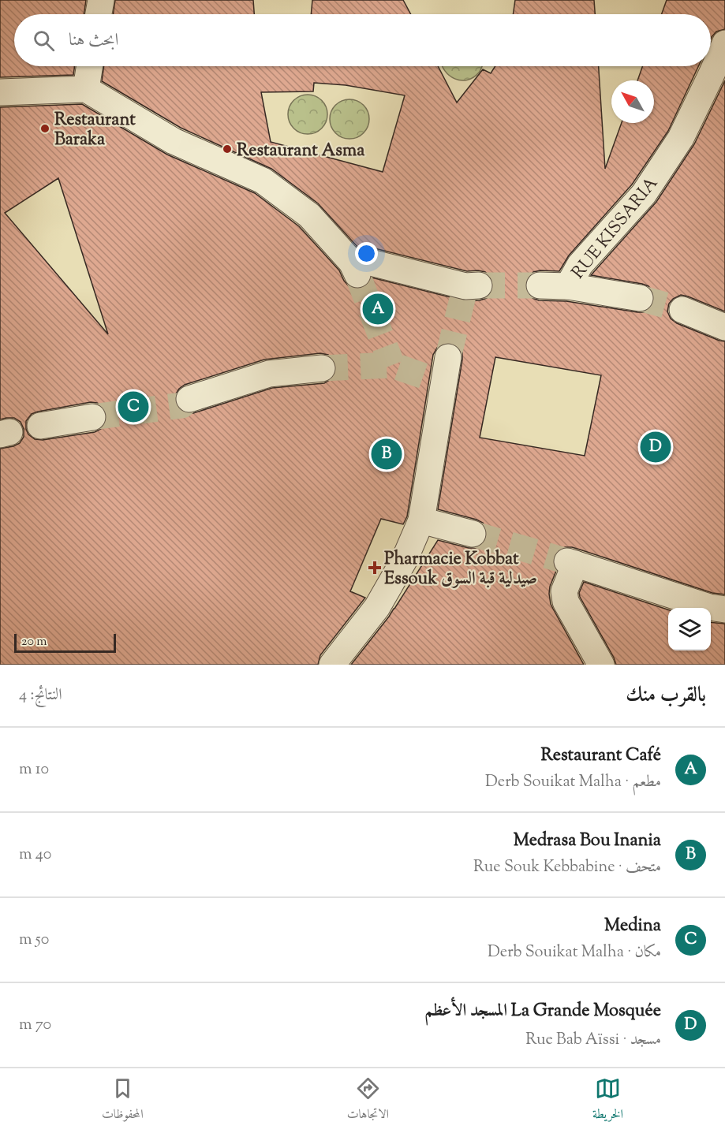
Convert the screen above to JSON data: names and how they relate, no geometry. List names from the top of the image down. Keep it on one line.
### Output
{"streets":{"street":["RUE KISSARIA"]},"places":{"other":["Restaurant Baraka","Restaurant Asma"],"health":["Pharmacie Kobbat Essouk صيدلية قبة السوق"]},"scale_bar":"20 m","north":"top left","page":{"search":"ابحث هنا","pins":["A","C","D","B"],"scale":"20 m","heading":["بالقرب منك","النتائج: 4"],"list":[{"mark":"A","name":"Restaurant Café","note":"مطعم · Derb Souikat Malha","value":"10 m"},{"mark":"B","name":"Medrasa Bou Inania","note":"متحف · Rue Souk Kebbabine","value":"40 m"},{"mark":"C","name":"Medina","note":"مكان · Derb Souikat Malha","value":"50 m"},{"mark":"D","name":"La Grande Mosquée المسجد الأعظم","note":"مسجد · Rue Bab Aïssi","value":"70 m"}],"nav":["الخريطة","الاتجاهات","المحفوظات"]}}
